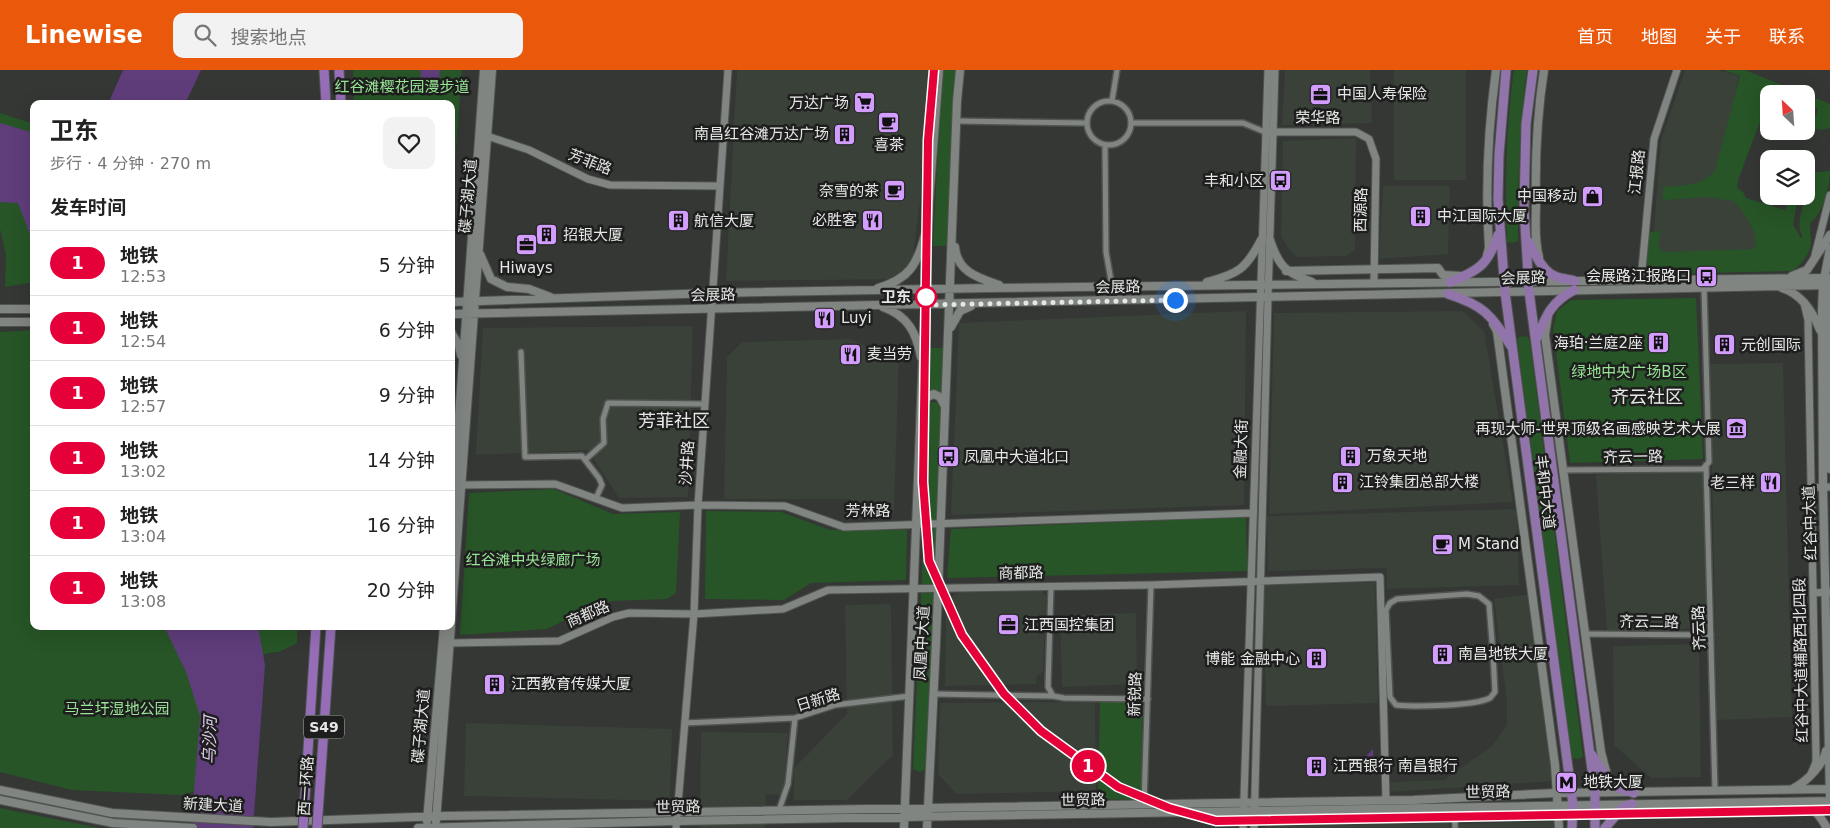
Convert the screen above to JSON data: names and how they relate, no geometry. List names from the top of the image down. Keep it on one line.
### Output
{"streets":{"highway":["S49","西一环路"],"main road":["碟子湖大道","会展路","丰和中大道","红谷中大道","凤凰中大道","世贸路","新建大道"],"street":["荣华路","芳菲路","江报路","西源路","金融大街","齐云一路","沙井路","芳林路","商都路","齐云二路","齐云路","红谷中大道辅路西北四段","新锐路","日新路"]},"crossings":[["荣华路","西源路"],["荣华路","金融大街"],["芳菲路","碟子湖大道"],["芳菲路","沙井路"],["江报路","会展路"],["碟子湖大道","会展路"],["碟子湖大道","芳林路"],["碟子湖大道","商都路"],["碟子湖大道","世贸路"],["碟子湖大道","新建大道"],["西源路","会展路"],["会展路","金融大街"],["会展路","沙井路"],["会展路","丰和中大道"],["会展路","红谷中大道"],["会展路","齐云路"],["会展路","凤凰中大道"],["金融大街","芳林路"],["金融大街","商都路"],["金融大街","世贸路"],["齐云一路","齐云路"],["沙井路","芳林路"],["沙井路","商都路"],["沙井路","世贸路"],["丰和中大道","世贸路"],["芳林路","凤凰中大道"],["红谷中大道","世贸路"],["商都路","凤凰中大道"],["商都路","新锐路"],["商都路","世贸路"],["齐云二路","齐云路"],["齐云路","世贸路"],["凤凰中大道","日新路"],["凤凰中大道","世贸路"],["新锐路","世贸路"],["日新路","世贸路"],["世贸路","新建大道"]],"districts":["齐云社区","芳菲社区"],"water":["乌沙河"],"parks":["红谷滩樱花园漫步道","绿地中央广场B区","红谷滩中央绿廊广场","马兰圩湿地公园"],"places":{"office":["中国人寿保险","Hiways","江西国控集团"],"supermarket":["万达广场"],"cafe":["喜茶","奈雪的茶","M Stand"],"building":["南昌红谷滩万达广场","中江国际大厦","航信大厦","招银大厦","海珀·兰庭2座","元创国际","万象天地","江铃集团总部大楼","南昌地铁大厦","博能 金融中心","江西教育传媒大厦","江西银行 南昌银行"],"bus stop":["丰和小区","会展路江报路口","凤凰中大道北口"],"shop":["中国移动"],"restaurant":["必胜客","Luyi","麦当劳","老三样"],"other":["卫东"],"museum":["再现大师-世界顶级名画感映艺术大展"],"metro station":["地铁大厦"]},"lines":["metro line 1"],"north":"top left","page":{"header":"Linewise","search":"搜索地点","nav":["首页","地图","关于","联系"],"on_map":"1","heading":[["卫东","步行 · 4 分钟 · 270 m"],"发车时间"],"list":[{"mark":"1","name":"地铁","note":"12:53","value":"5 分钟"},{"mark":"1","name":"地铁","note":"12:54","value":"6 分钟"},{"mark":"1","name":"地铁","note":"12:57","value":"9 分钟"},{"mark":"1","name":"地铁","note":"13:02","value":"14 分钟"},{"mark":"1","name":"地铁","note":"13:04","value":"16 分钟"},{"mark":"1","name":"地铁","note":"13:08","value":"20 分钟"}]}}
